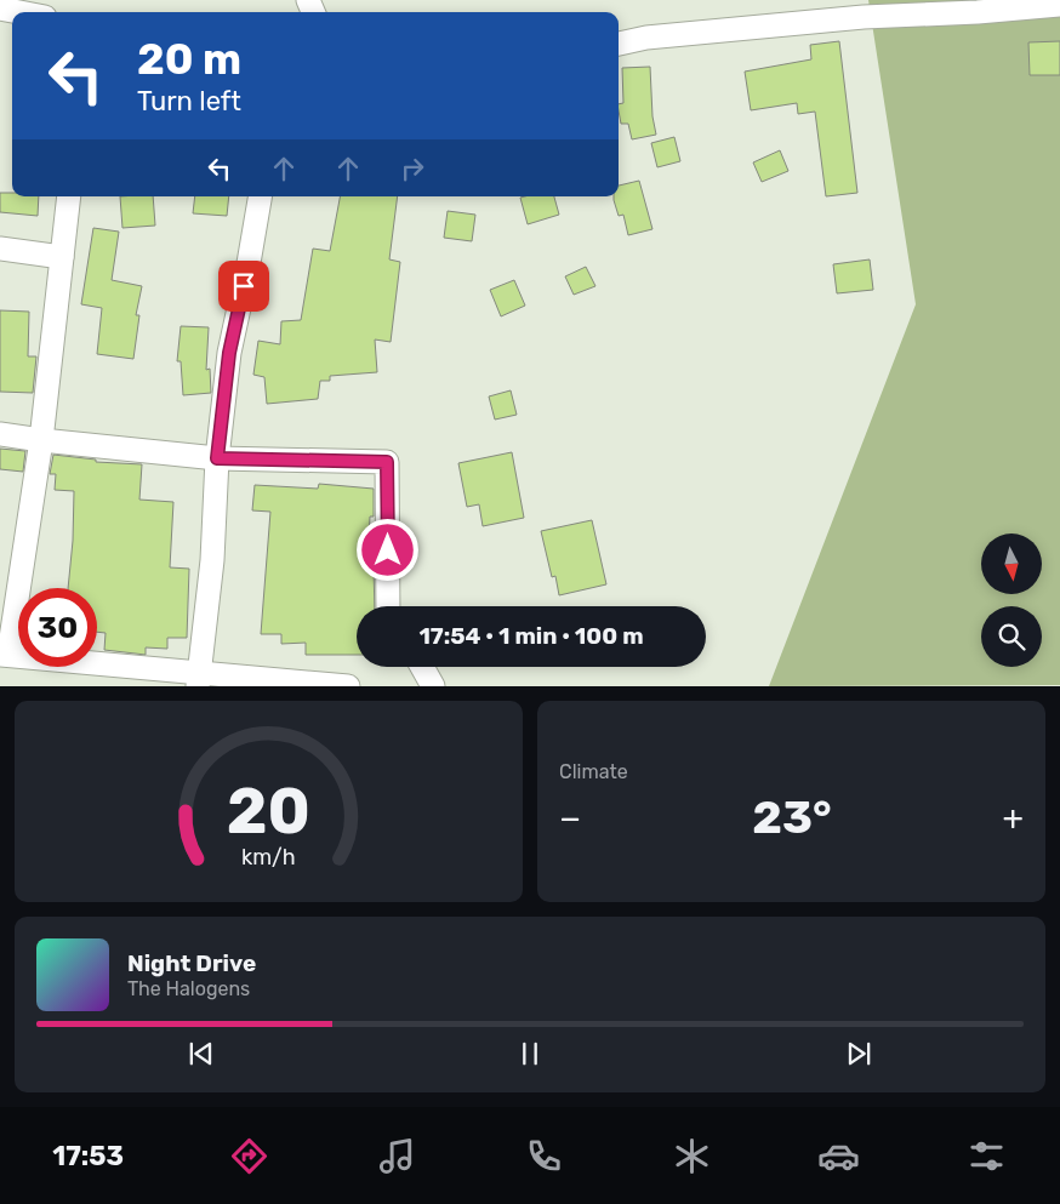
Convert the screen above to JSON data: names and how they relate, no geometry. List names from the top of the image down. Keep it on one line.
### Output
{"north":"bottom","page":{"turn":["20 m","Turn left"],"limit":"30","trip":"17:54 · 1 min · 100 m","tile":"Climate","heat":["−","23°","+"],"song":["Night Drive","The Halogens"],"tabs":"17:53","gauge":["20","km/h"]}}
